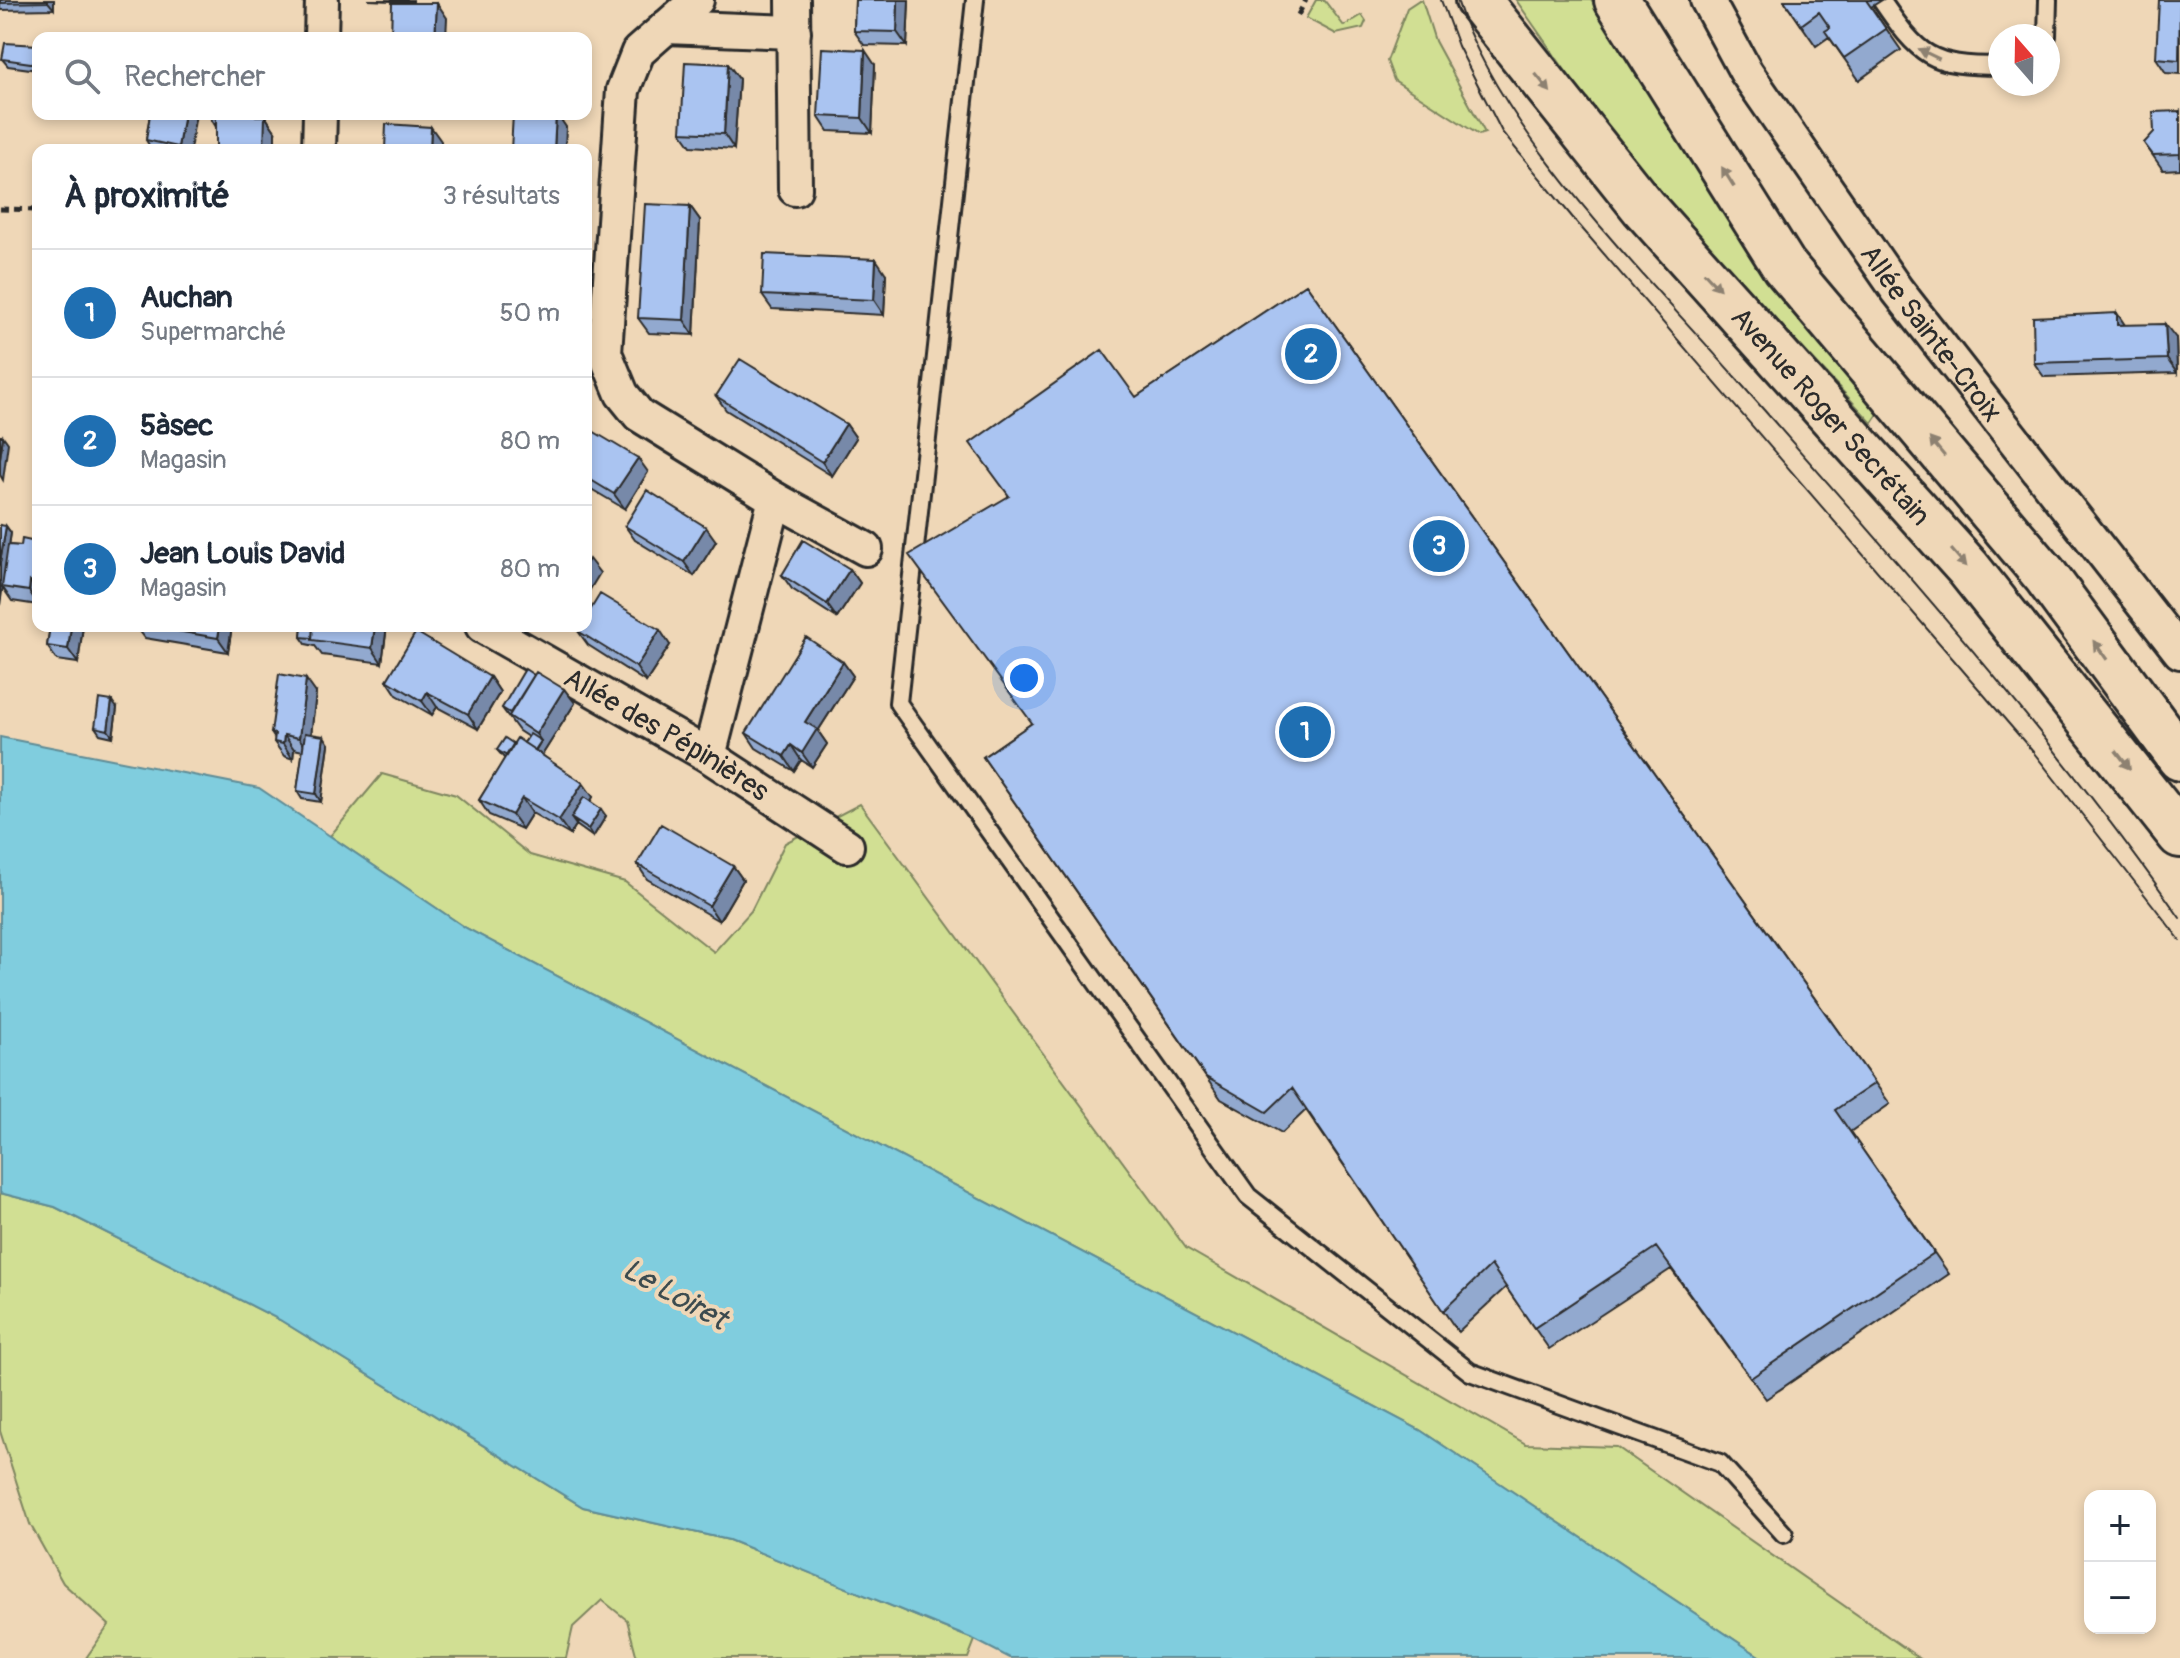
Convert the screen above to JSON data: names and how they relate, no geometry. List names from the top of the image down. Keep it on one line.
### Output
{"streets":{"main road":["Avenue Roger Secrétain"],"street":["Allée Sainte-Croix","Allée des Pépinières"]},"water":["Le Loiret"],"north":"top","page":{"search":"Rechercher","heading":["À proximité","3 résultats"],"list":[{"mark":"1","name":"Auchan","note":"Supermarché","value":"50 m"},{"mark":"2","name":"5àsec","note":"Magasin","value":"80 m"},{"mark":"3","name":"Jean Louis David","note":"Magasin","value":"80 m"}],"pins":["2","3","1"],"map_buttons":["+","−"]}}
